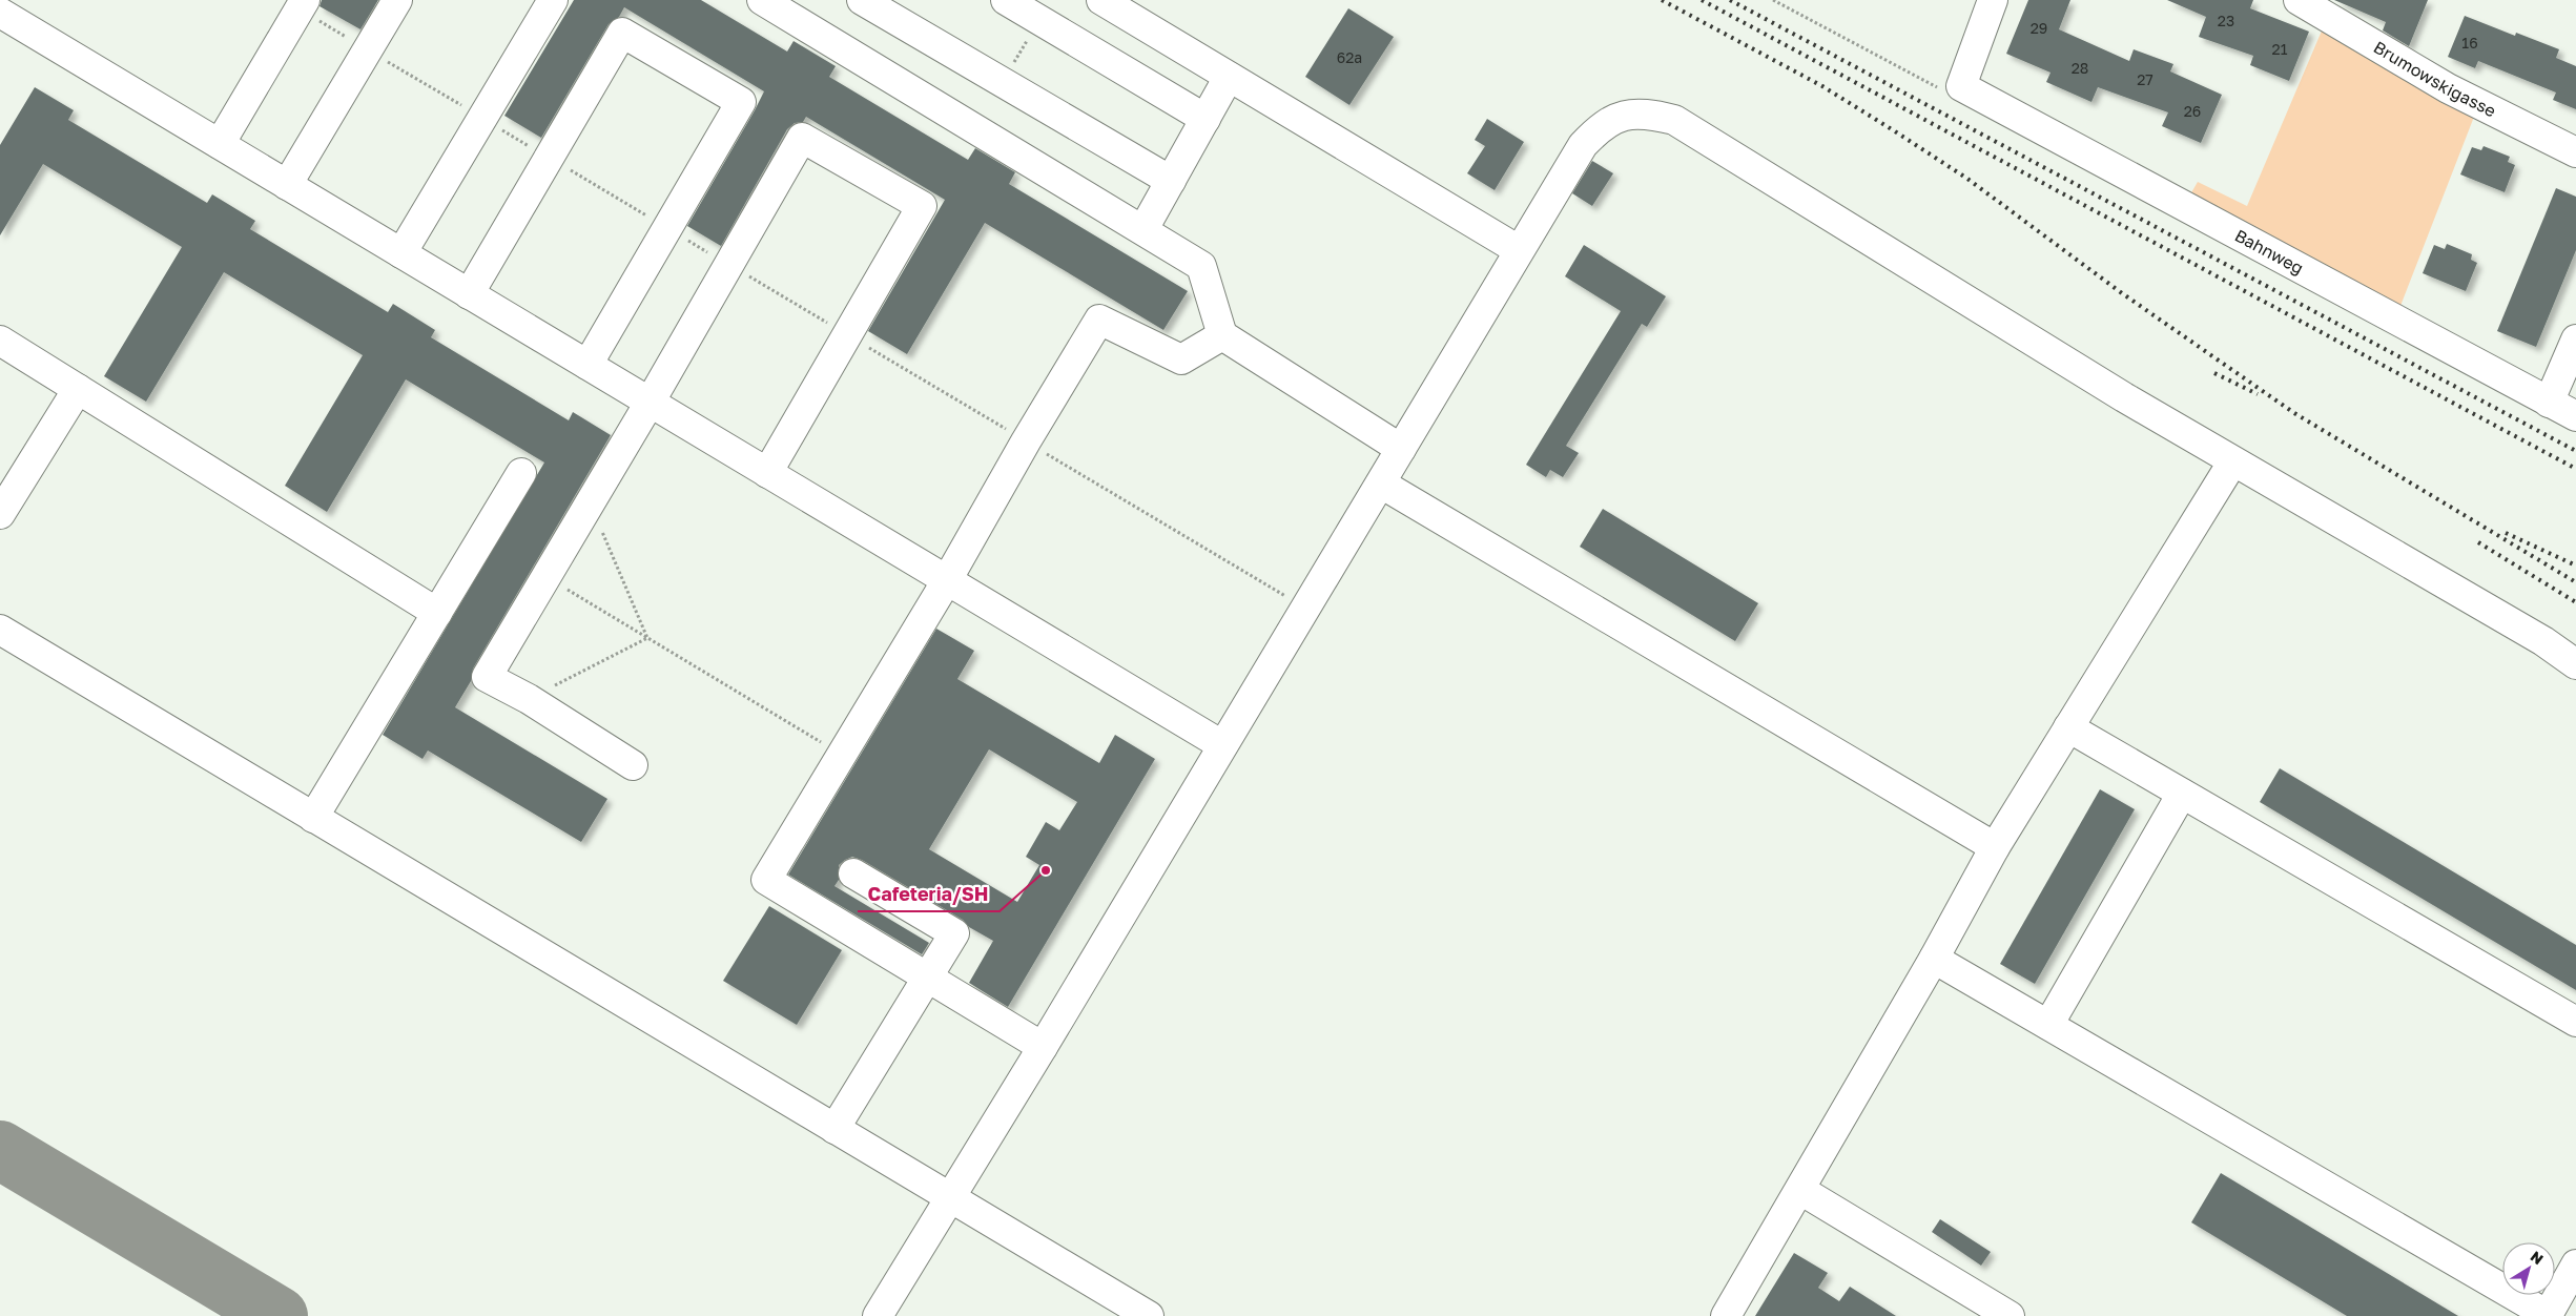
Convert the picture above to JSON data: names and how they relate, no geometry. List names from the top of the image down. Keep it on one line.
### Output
{"streets":{"street":["Brumowskigasse","Bahnweg"]},"places":["Cafeteria/SH"],"house_numbers":["23","29","16","21","62a","28","27","26"],"north":"top right"}
